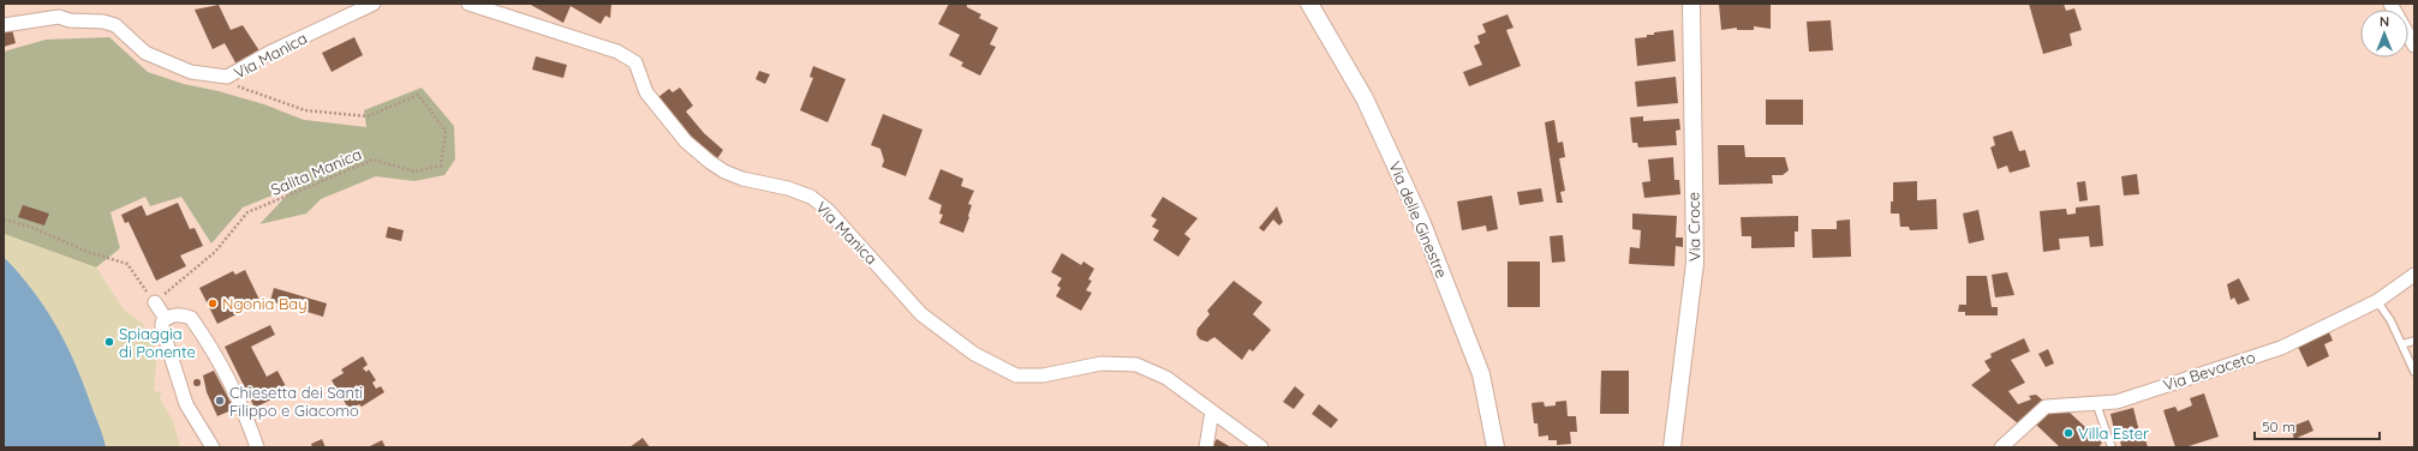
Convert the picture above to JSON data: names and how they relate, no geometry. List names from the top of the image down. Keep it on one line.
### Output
{"streets":{"street":["Via Manica","Via delle Ginestre","Via Croce","Via Bevaceto"],"path":["Salita Manica"]},"crossings":[["Via Manica","Salita Manica"]],"places":["Ngonia Bay","Spiaggia di Ponente","Chiesetta dei Santi Filippo e Giacomo","Villa Ester"],"scale_bar":"50 m","north":"top"}
